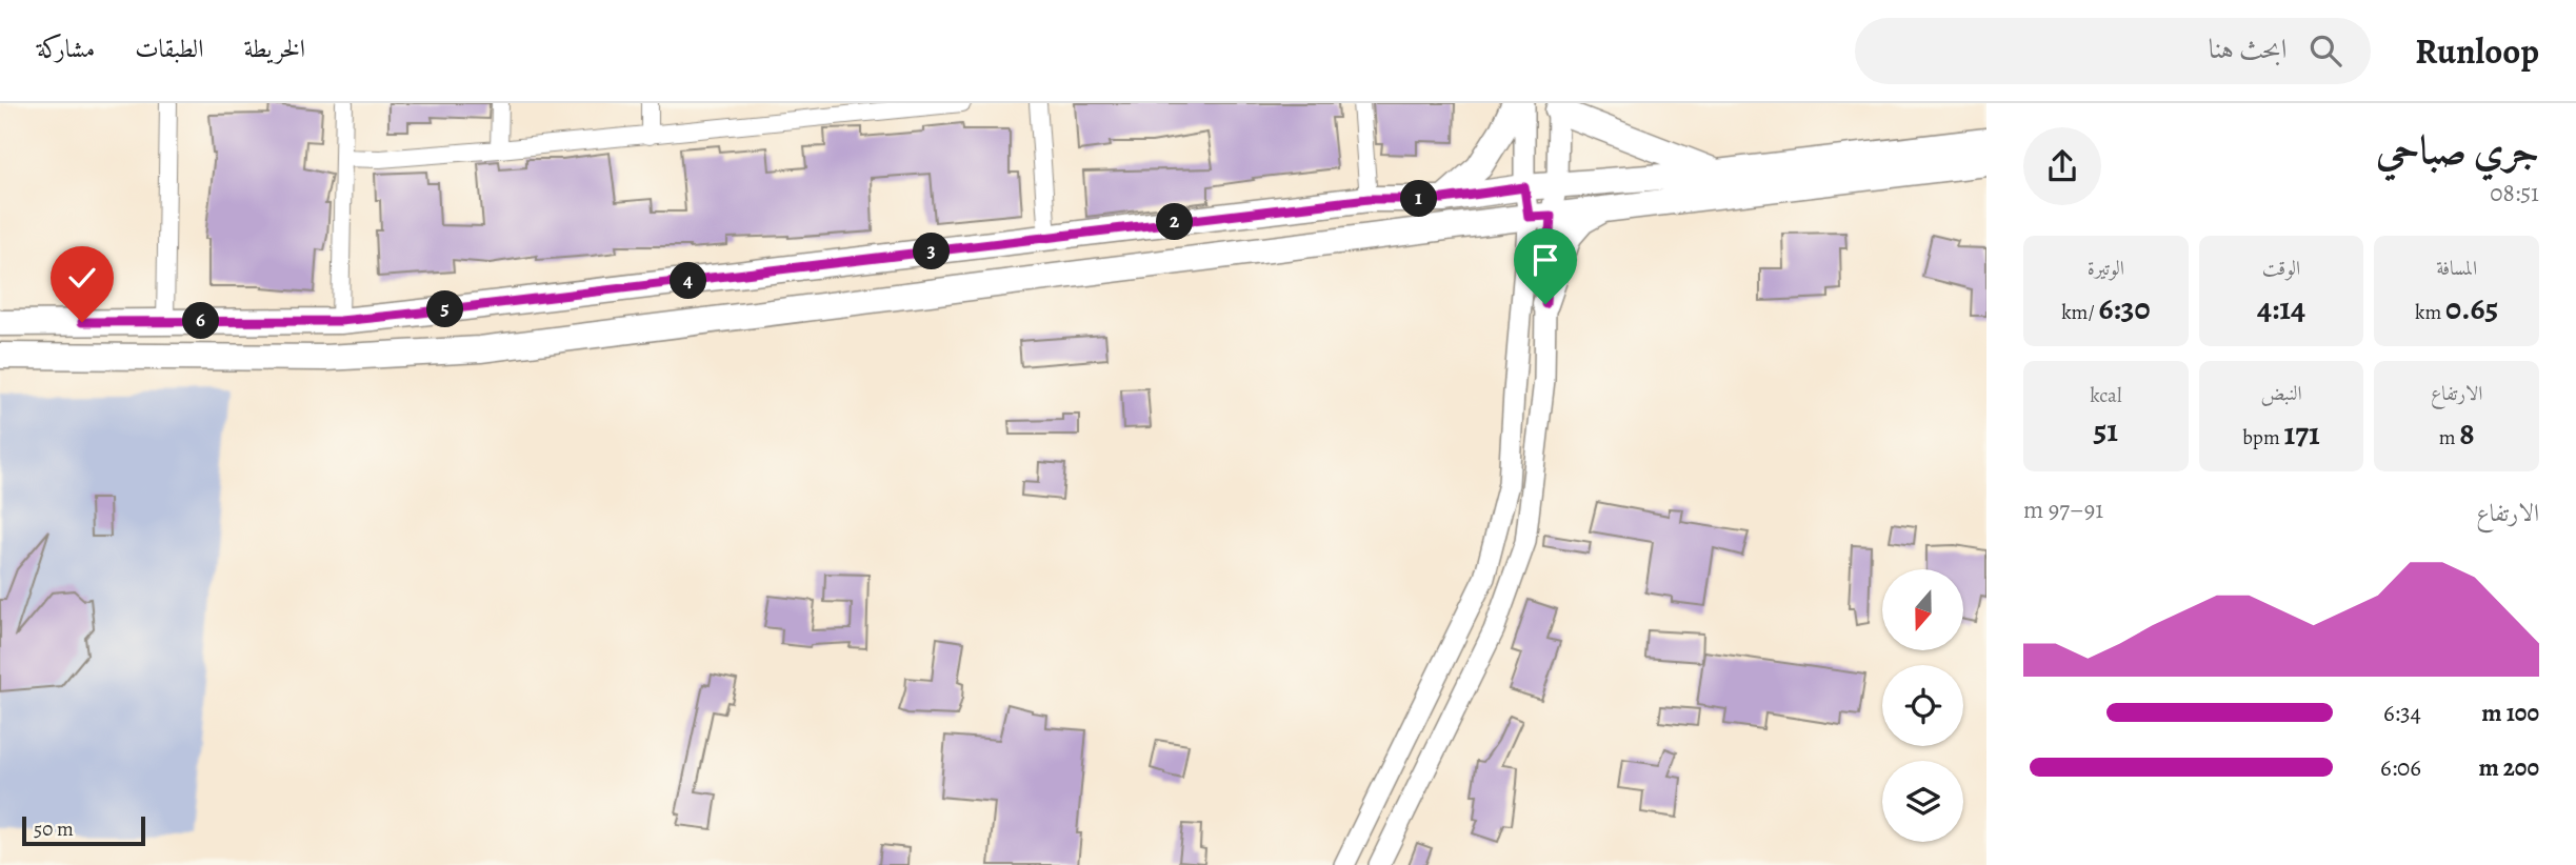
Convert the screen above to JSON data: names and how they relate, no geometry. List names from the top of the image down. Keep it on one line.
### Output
{"scale_bar":"50 m","north":"bottom","page":{"header":"Runloop","search":"ابحث هنا","nav":["الخريطة","الطبقات","مشاركة"],"heading":["جري صباحي","08:51"],"pins":["1","2","3","4","5","6"],"stats":[["المسافة","0.65 km"],["الوقت","4:14"],["الوتيرة","6:30 /km"],["الارتفاع","8 m"],["النبض","171 bpm"],["kcal","51"]],"chart":["الارتفاع","91–97 m"],"list":[{"name":"100 m","note":"6:34"},{"name":"200 m","note":"6:06"}],"scale":"50 m"}}
